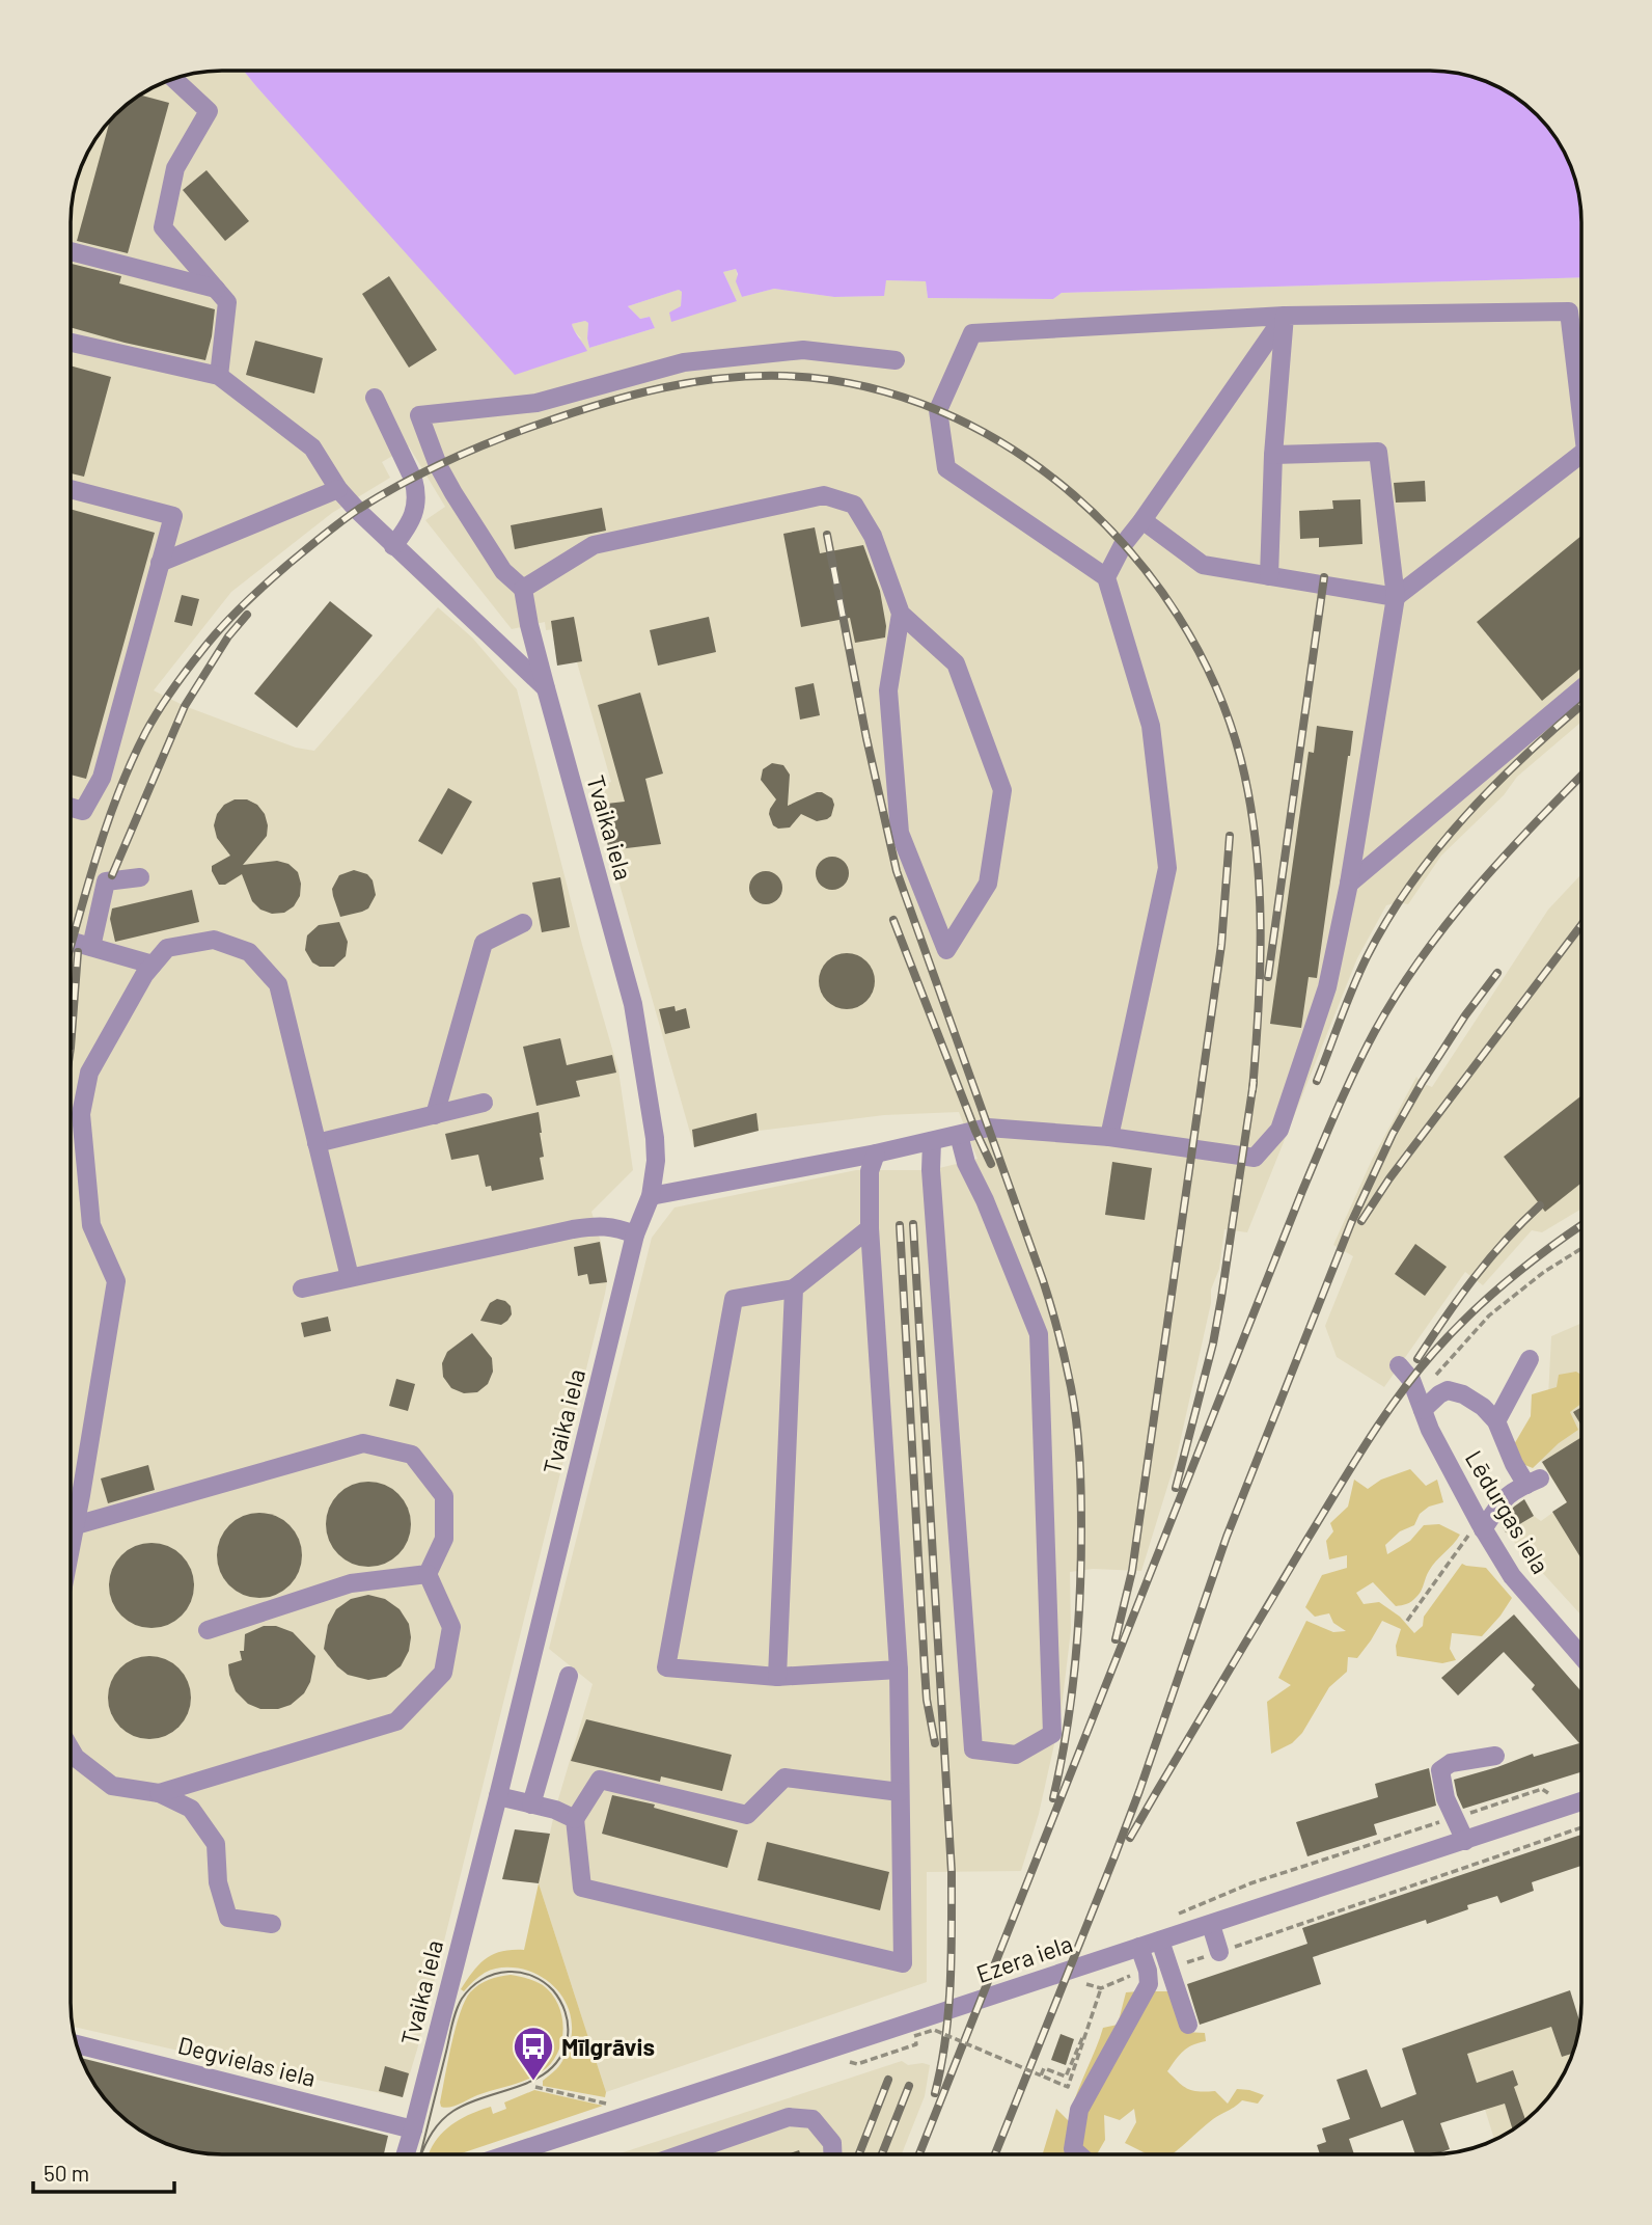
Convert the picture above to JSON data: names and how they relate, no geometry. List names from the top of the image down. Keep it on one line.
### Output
{"streets":{"street":["Tvaika iela","Lēdurgas iela","Ezera iela","Degvielas iela"]},"crossings":[["Tvaika iela","Degvielas iela"]],"places":{"bus stop":["Mīlgrāvis"]},"scale_bar":"50 m"}
